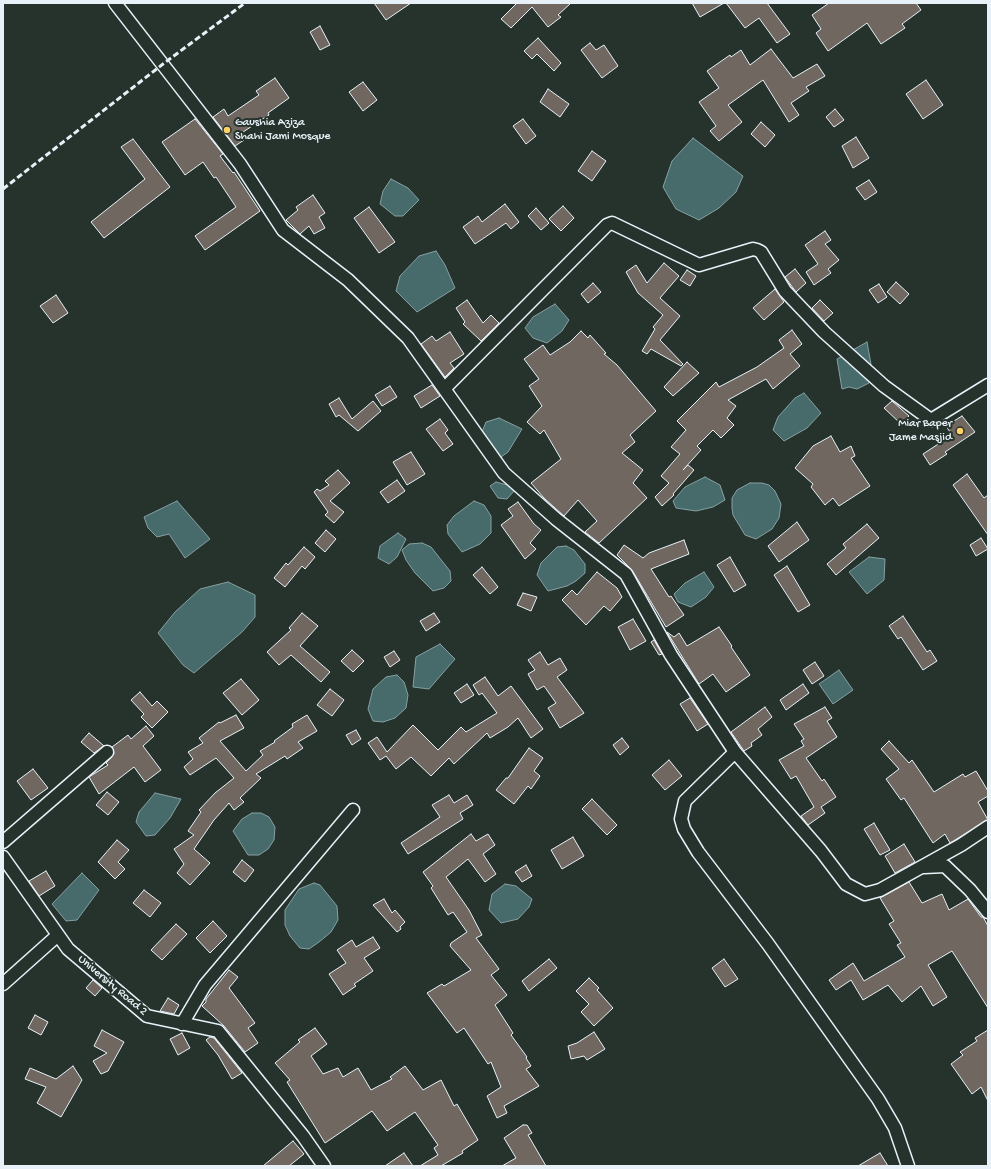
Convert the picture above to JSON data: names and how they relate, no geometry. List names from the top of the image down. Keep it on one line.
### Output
{"streets":{"street":["University Road 2"]},"places":["Gaushia Aziza Shahi Jami Mosque","Miar Baper Jame Masjid"]}
